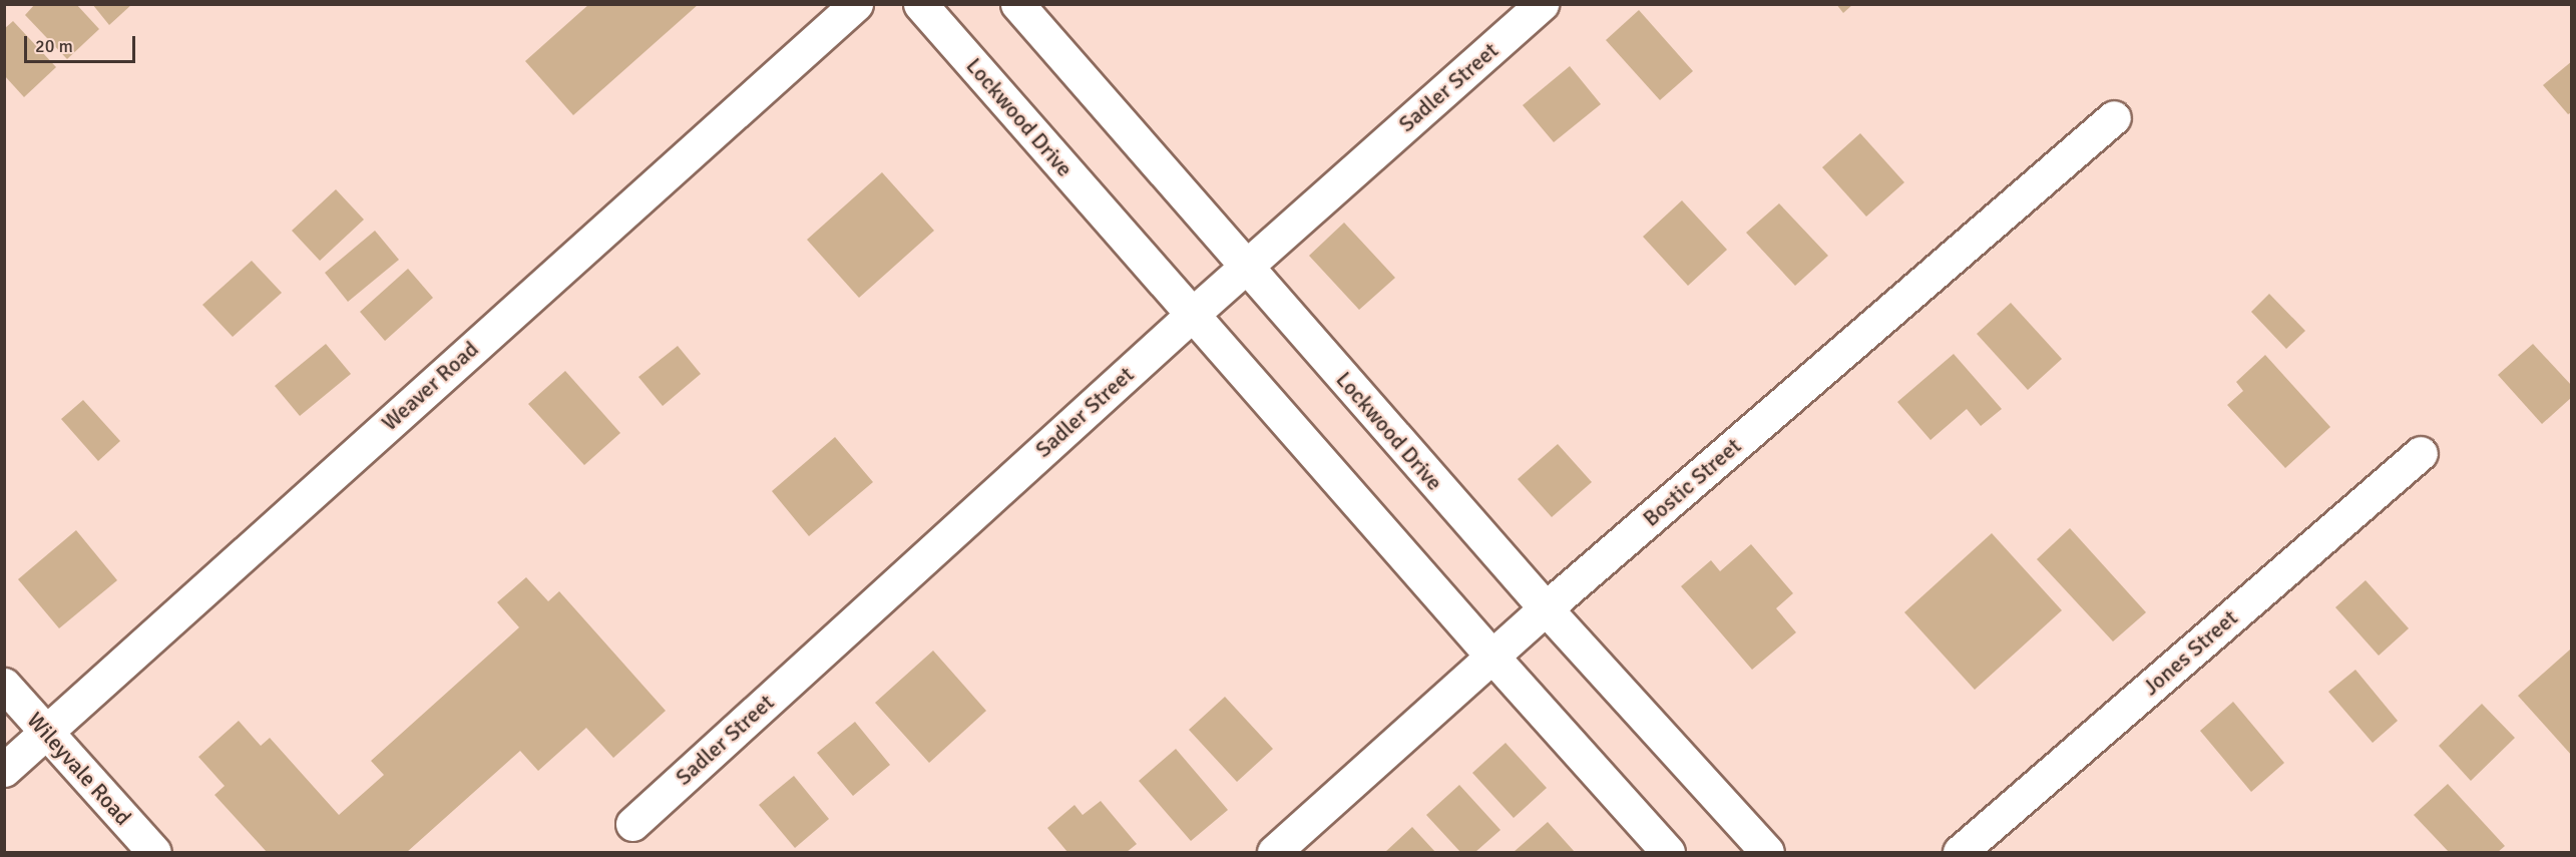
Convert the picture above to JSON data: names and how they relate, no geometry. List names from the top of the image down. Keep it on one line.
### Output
{"streets":{"street":["Sadler Street","Lockwood Drive","Weaver Road","Bostic Street","Jones Street","Wileyvale Road"]},"crossings":[["Sadler Street","Lockwood Drive"],["Lockwood Drive","Bostic Street"],["Weaver Road","Wileyvale Road"]],"scale_bar":"20 m"}
